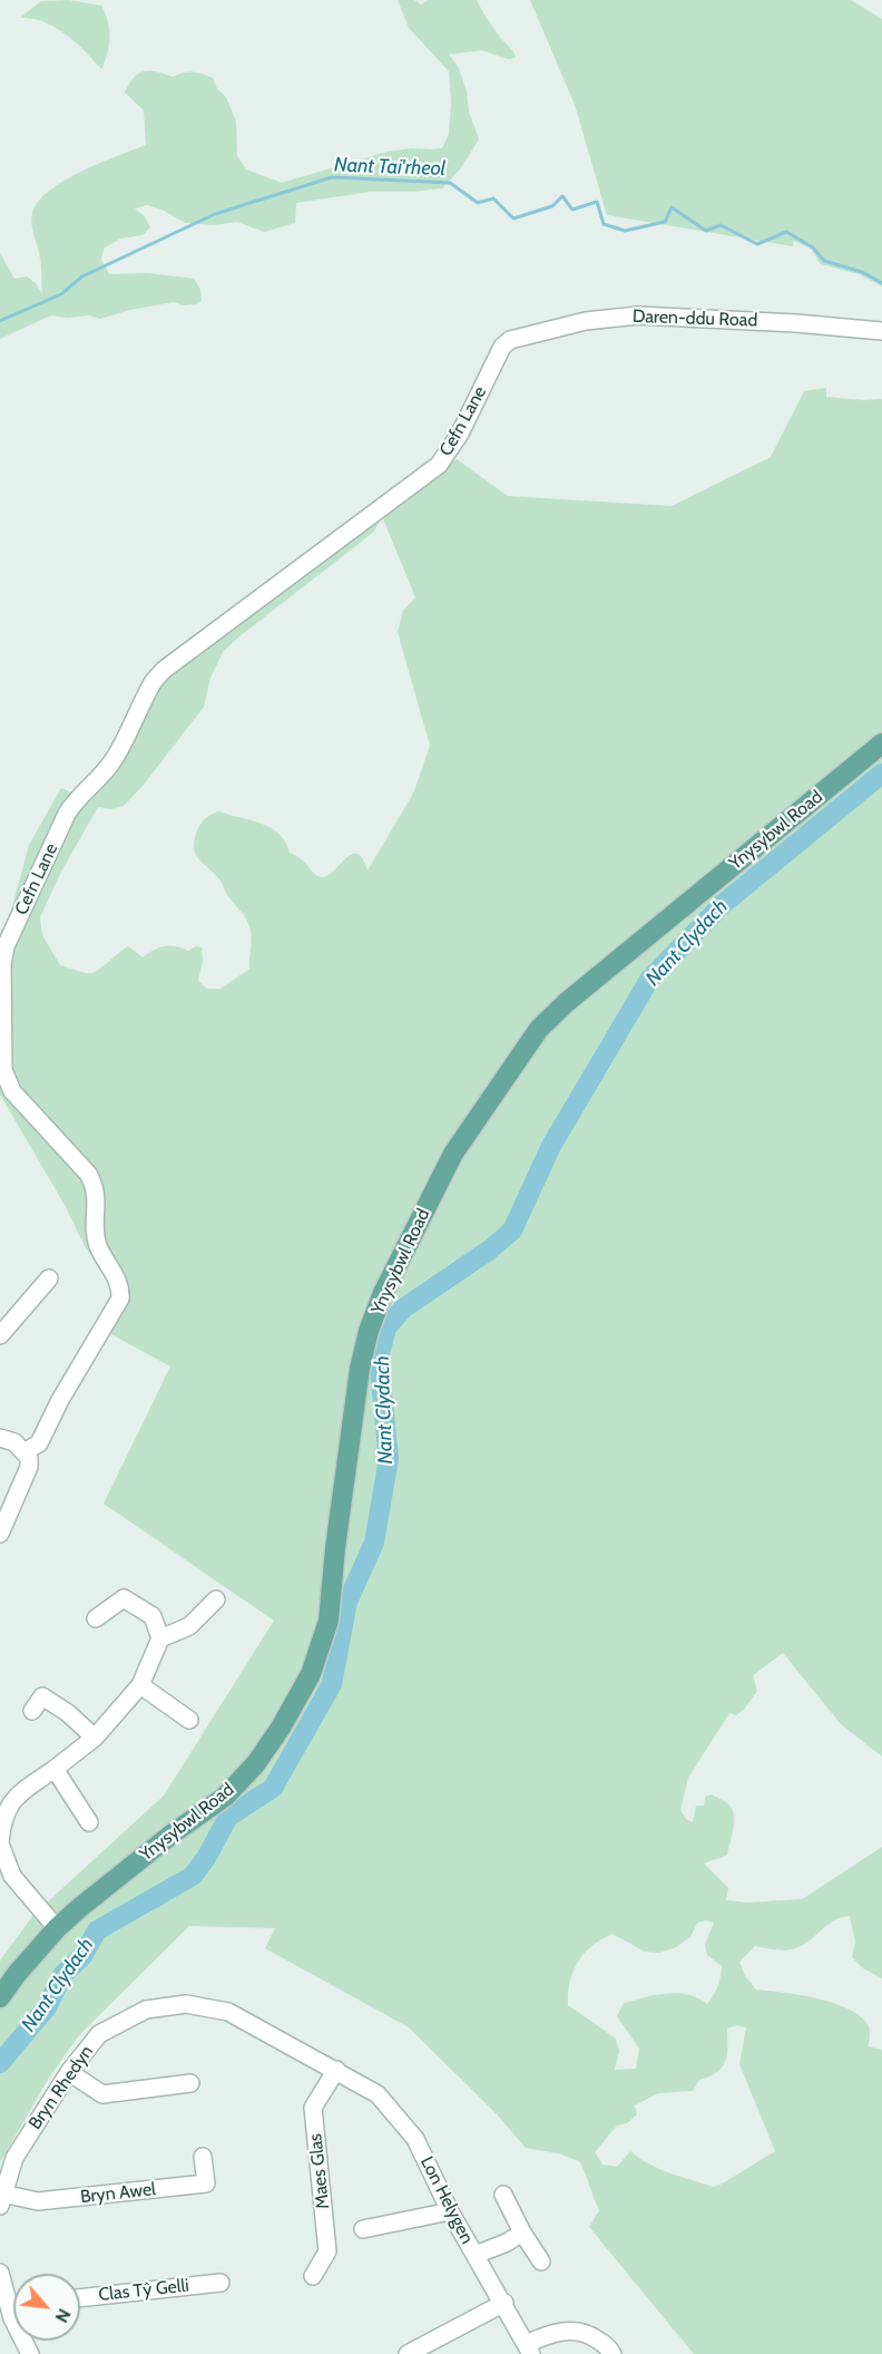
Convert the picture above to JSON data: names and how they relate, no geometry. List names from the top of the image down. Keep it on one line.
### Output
{"streets":{"main road":["Ynysybwl Road"],"street":["Daren-ddu Road","Cefn Lane","Bryn Rhedyn","Maes Glas","Bryn Awel","Lon Helygen","Clas Tŷ Gelli"]},"crossings":[["Daren-ddu Road","Cefn Lane"],["Bryn Rhedyn","Maes Glas"],["Bryn Rhedyn","Bryn Awel"],["Bryn Rhedyn","Lon Helygen"],["Maes Glas","Lon Helygen"]],"water":["Nant Tai'rheol","Nant Clydach"],"north":"bottom right"}
